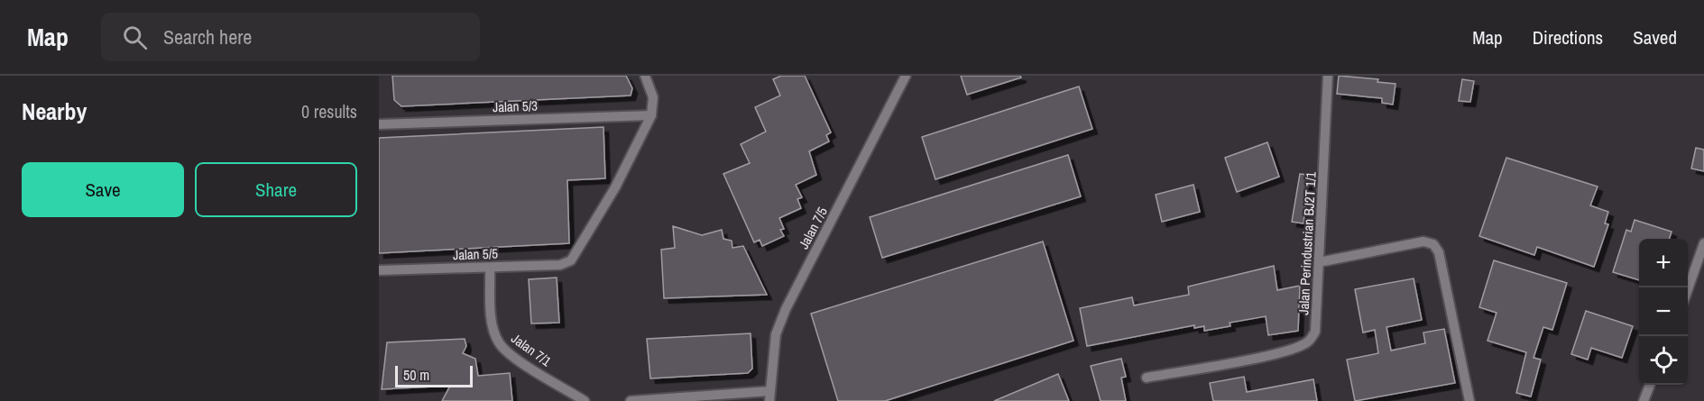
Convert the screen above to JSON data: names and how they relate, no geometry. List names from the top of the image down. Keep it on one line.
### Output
{"streets":{"street":["Jalan 5/3","Jalan 7/5","Jalan Perindustrian BJ2T 1/1","Jalan 5/5","Jalan 7/1"]},"crossings":[["Jalan 5/3","Jalan 5/5"],["Jalan 5/5","Jalan 7/1"]],"scale_bar":"50 m","page":{"header":"Map","search":"Search here","nav":["Map","Directions","Saved"],"heading":["Nearby","0 results"],"buttons":["Save","Share"],"map_buttons":["+","−"],"scale":"50 m"}}
